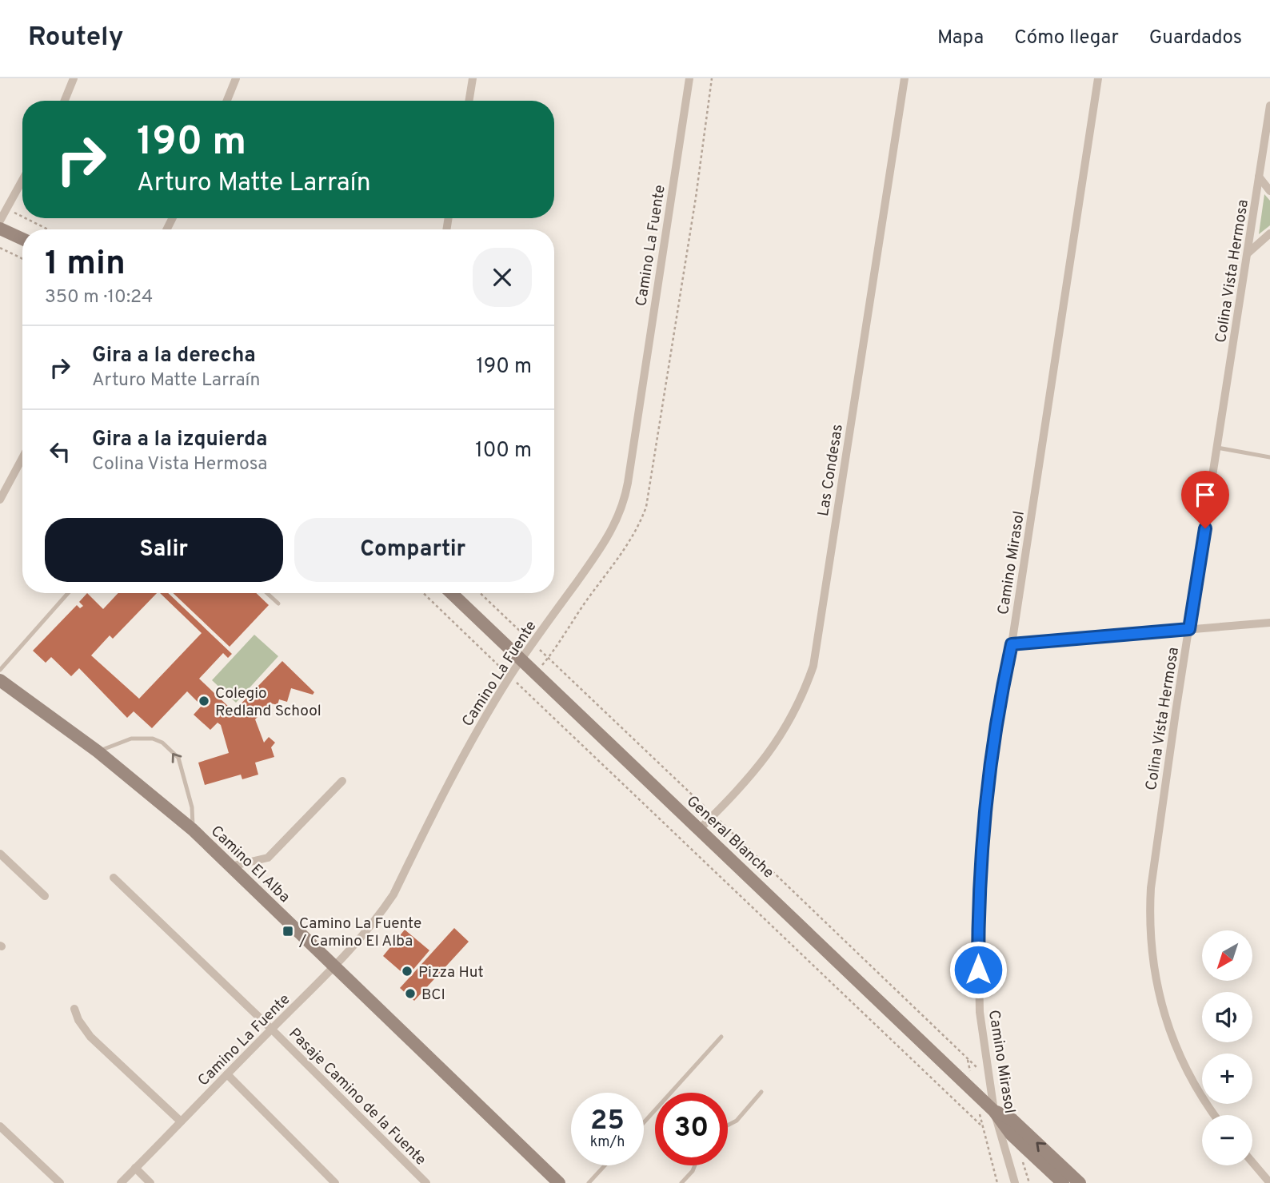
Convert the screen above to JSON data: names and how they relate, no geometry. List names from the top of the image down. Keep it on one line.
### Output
{"streets":{"main road":["General Blanche","Camino El Alba"],"street":["Camino La Fuente","Colina Vista Hermosa","Las Condesas","Camino Mirasol","Pasaje Camino de la Fuente"]},"crossings":[["Camino La Fuente","General Blanche"],["Camino La Fuente","Camino El Alba"],["Camino La Fuente","Pasaje Camino de la Fuente"],["Las Condesas","General Blanche"],["Camino Mirasol","General Blanche"]],"places":{"other":["Colegio Redland School","Pizza Hut","BCI"],"transit":["Camino La Fuente / Camino El Alba"]},"north":"bottom left","page":{"header":"Routely","nav":["Mapa","Cómo llegar","Guardados"],"turn":["190 m","Arturo Matte Larraín"],"heading":["1 min","350 m · 10:24"],"list":[{"name":"Gira a la derecha","note":"Arturo Matte Larraín","value":"190 m"},{"name":"Gira a la izquierda","note":"Colina Vista Hermosa","value":"100 m"}],"buttons":["Salir","Compartir"],"map_buttons":["+","−"],"speed":"25 km/h","limit":"30"}}
